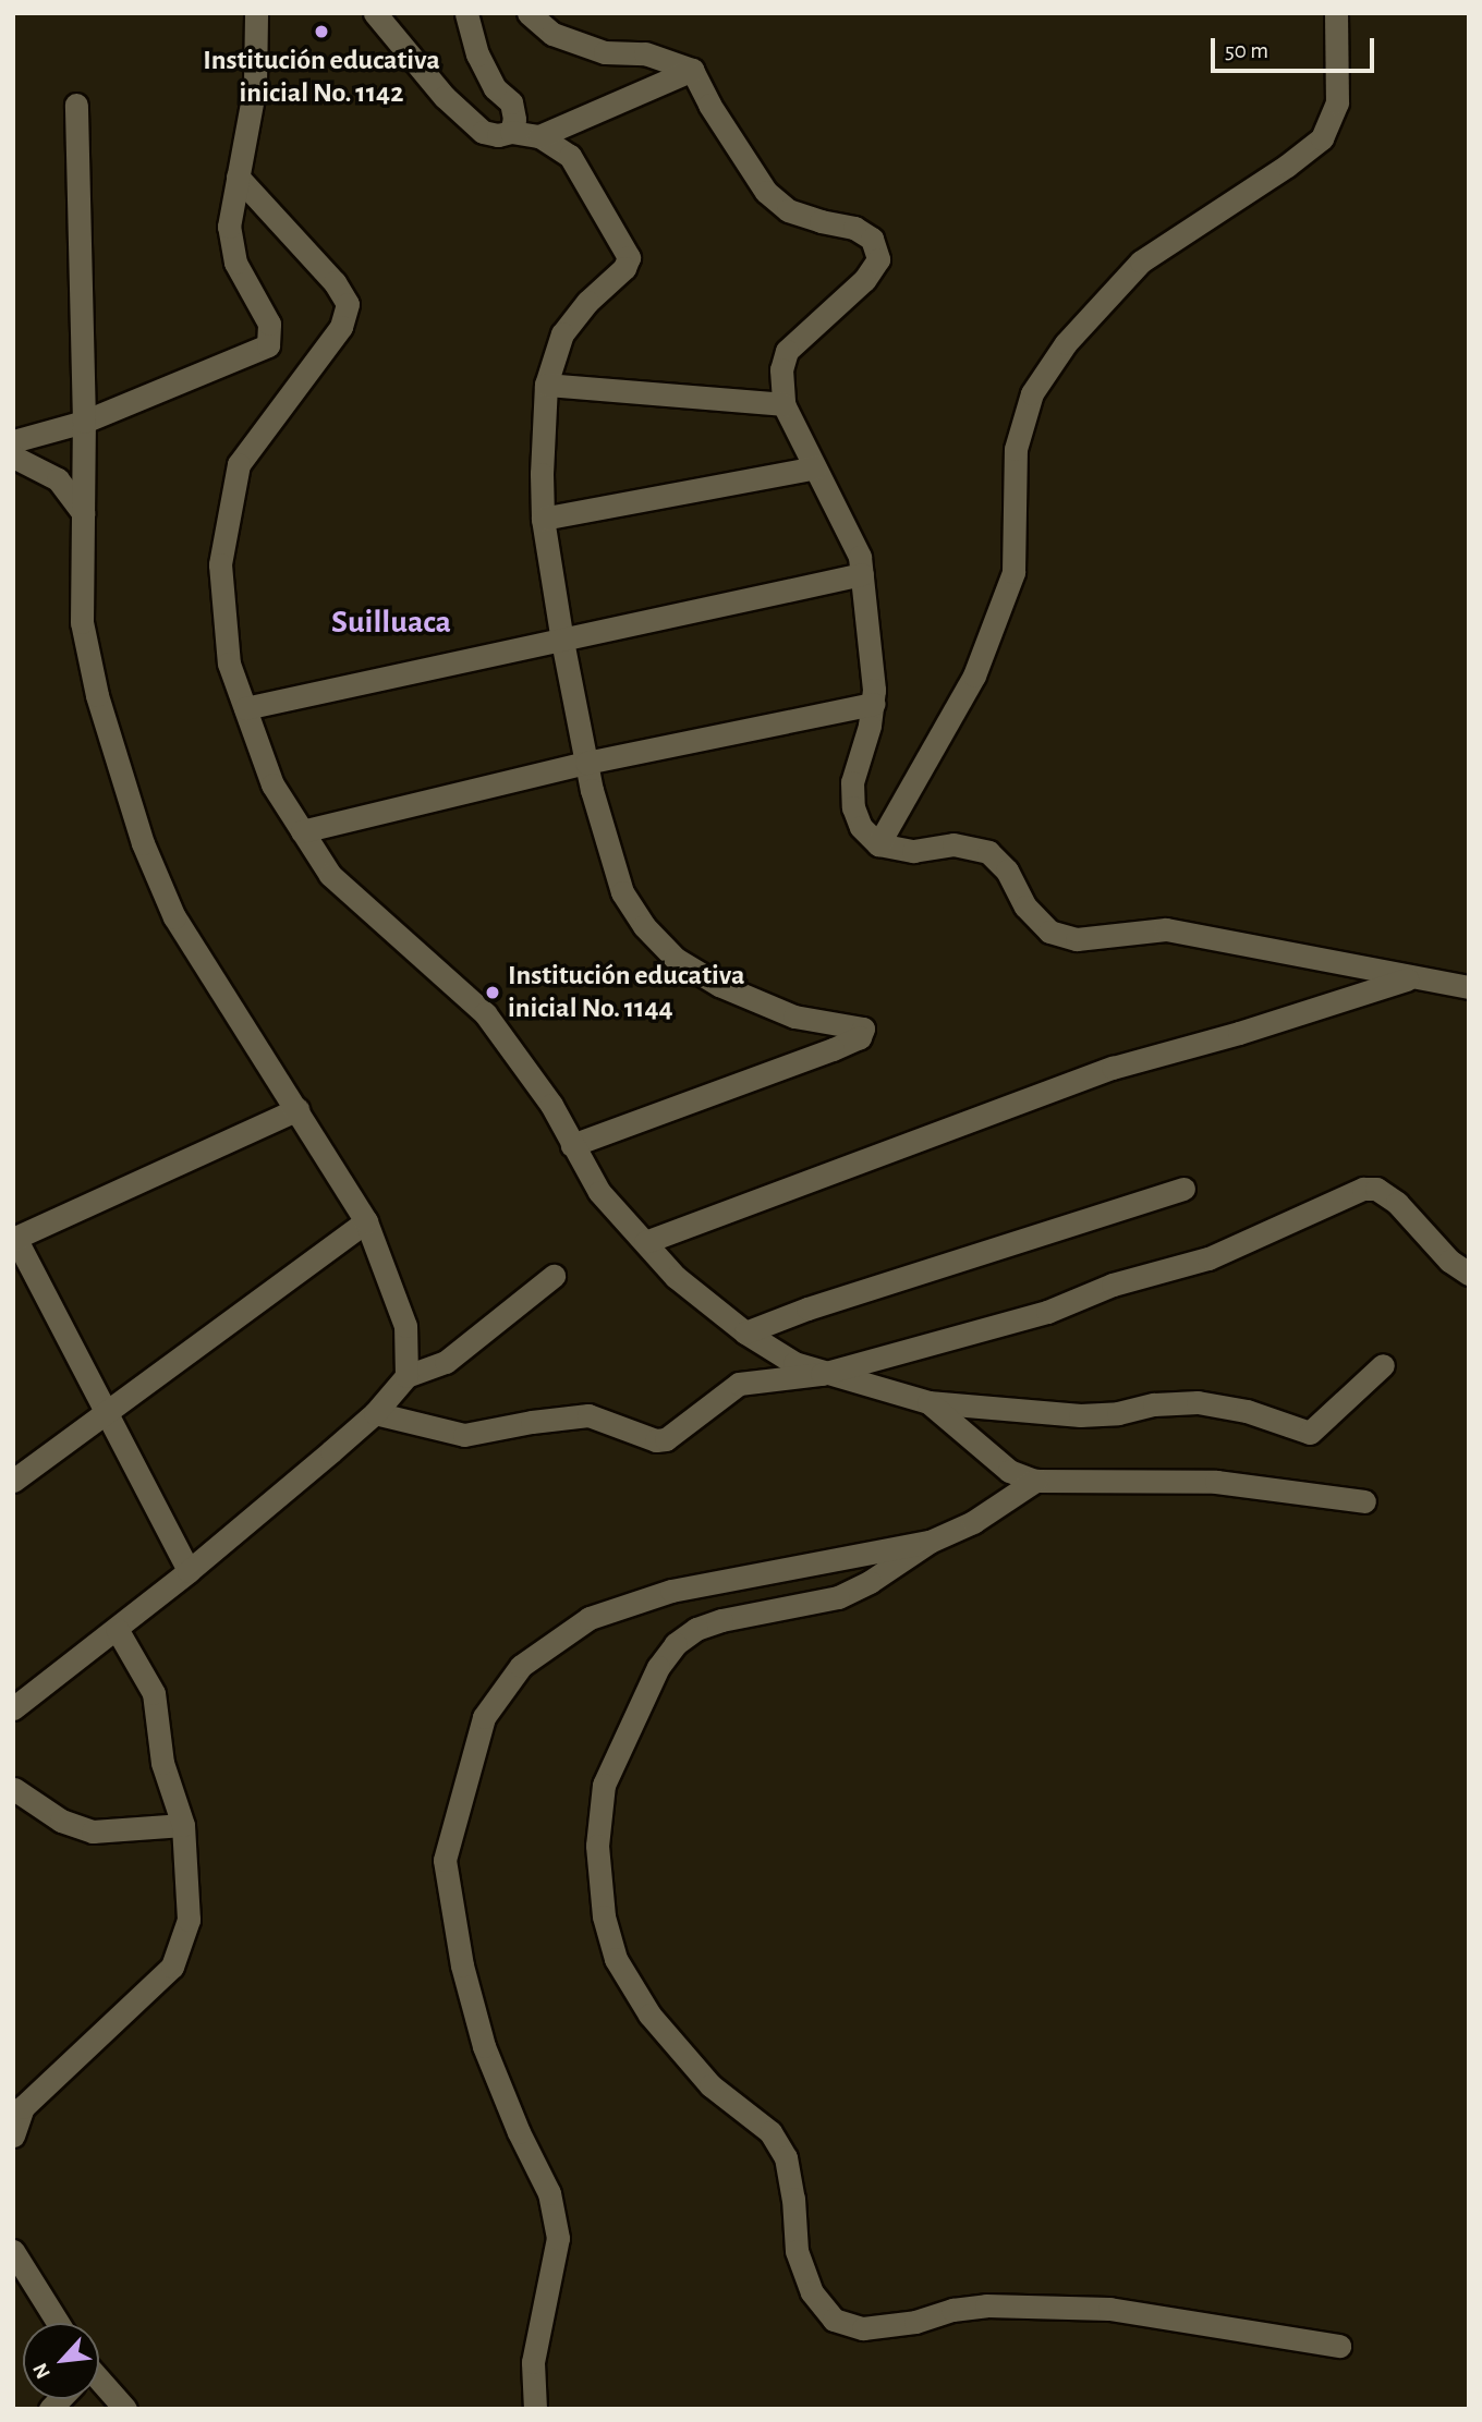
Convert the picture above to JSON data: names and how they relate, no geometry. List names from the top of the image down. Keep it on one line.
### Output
{"districts":["Suilluaca"],"places":["Institución educativa inicial No. 1142","Institución educativa inicial No. 1144"],"scale_bar":"50 m","north":"bottom left"}
